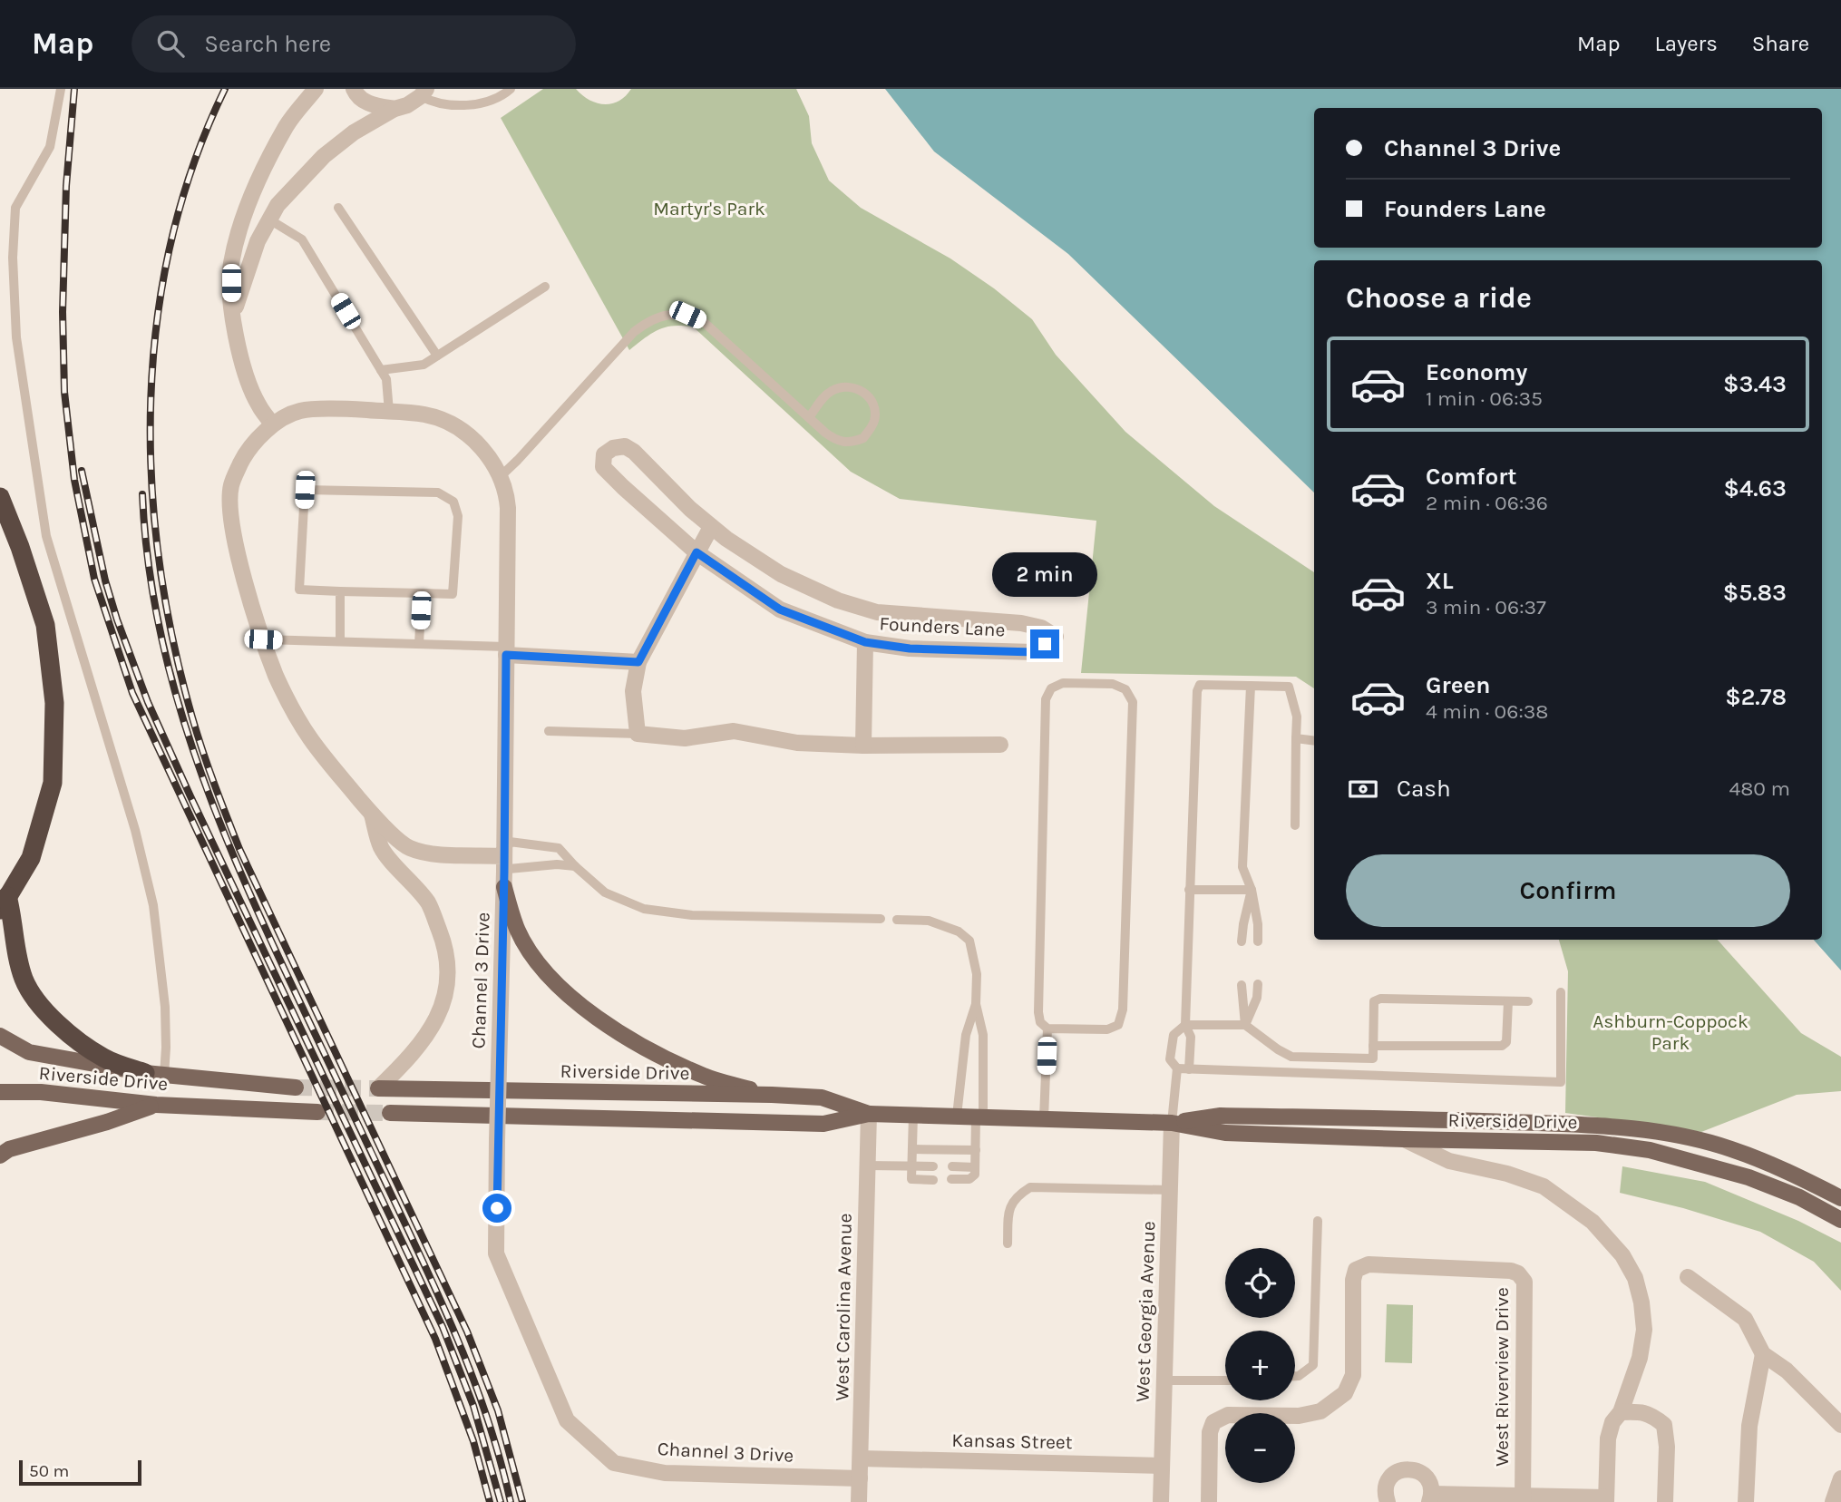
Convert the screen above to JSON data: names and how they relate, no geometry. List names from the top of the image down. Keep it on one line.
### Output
{"streets":{"main road":["Riverside Drive"],"street":["Founders Lane","Channel 3 Drive","West Carolina Avenue","West Georgia Avenue","West Riverview Drive","Kansas Street"]},"crossings":[["Channel 3 Drive","West Carolina Avenue"],["Riverside Drive","West Carolina Avenue"],["Riverside Drive","West Georgia Avenue"],["West Carolina Avenue","Kansas Street"],["West Georgia Avenue","Kansas Street"]],"parks":["Martyr's Park","Ashburn-Coppock Park"],"scale_bar":"50 m","page":{"header":"Map","search":"Search here","nav":["Map","Layers","Share"],"banner":["Channel 3 Drive","Founders Lane"],"heading":"Choose a ride","list":[{"name":"Economy","note":"1 min · 06:35","value":"$3.43"},{"name":"Comfort","note":"2 min · 06:36","value":"$4.63"},{"name":"XL","note":"3 min · 06:37","value":"$5.83"},{"name":"Green","note":"4 min · 06:38","value":"$2.78"}],"bubble":"2 min","pay":["Cash","480 m"],"buttons":"Confirm","map_buttons":["+","−"],"scale":"50 m"}}
